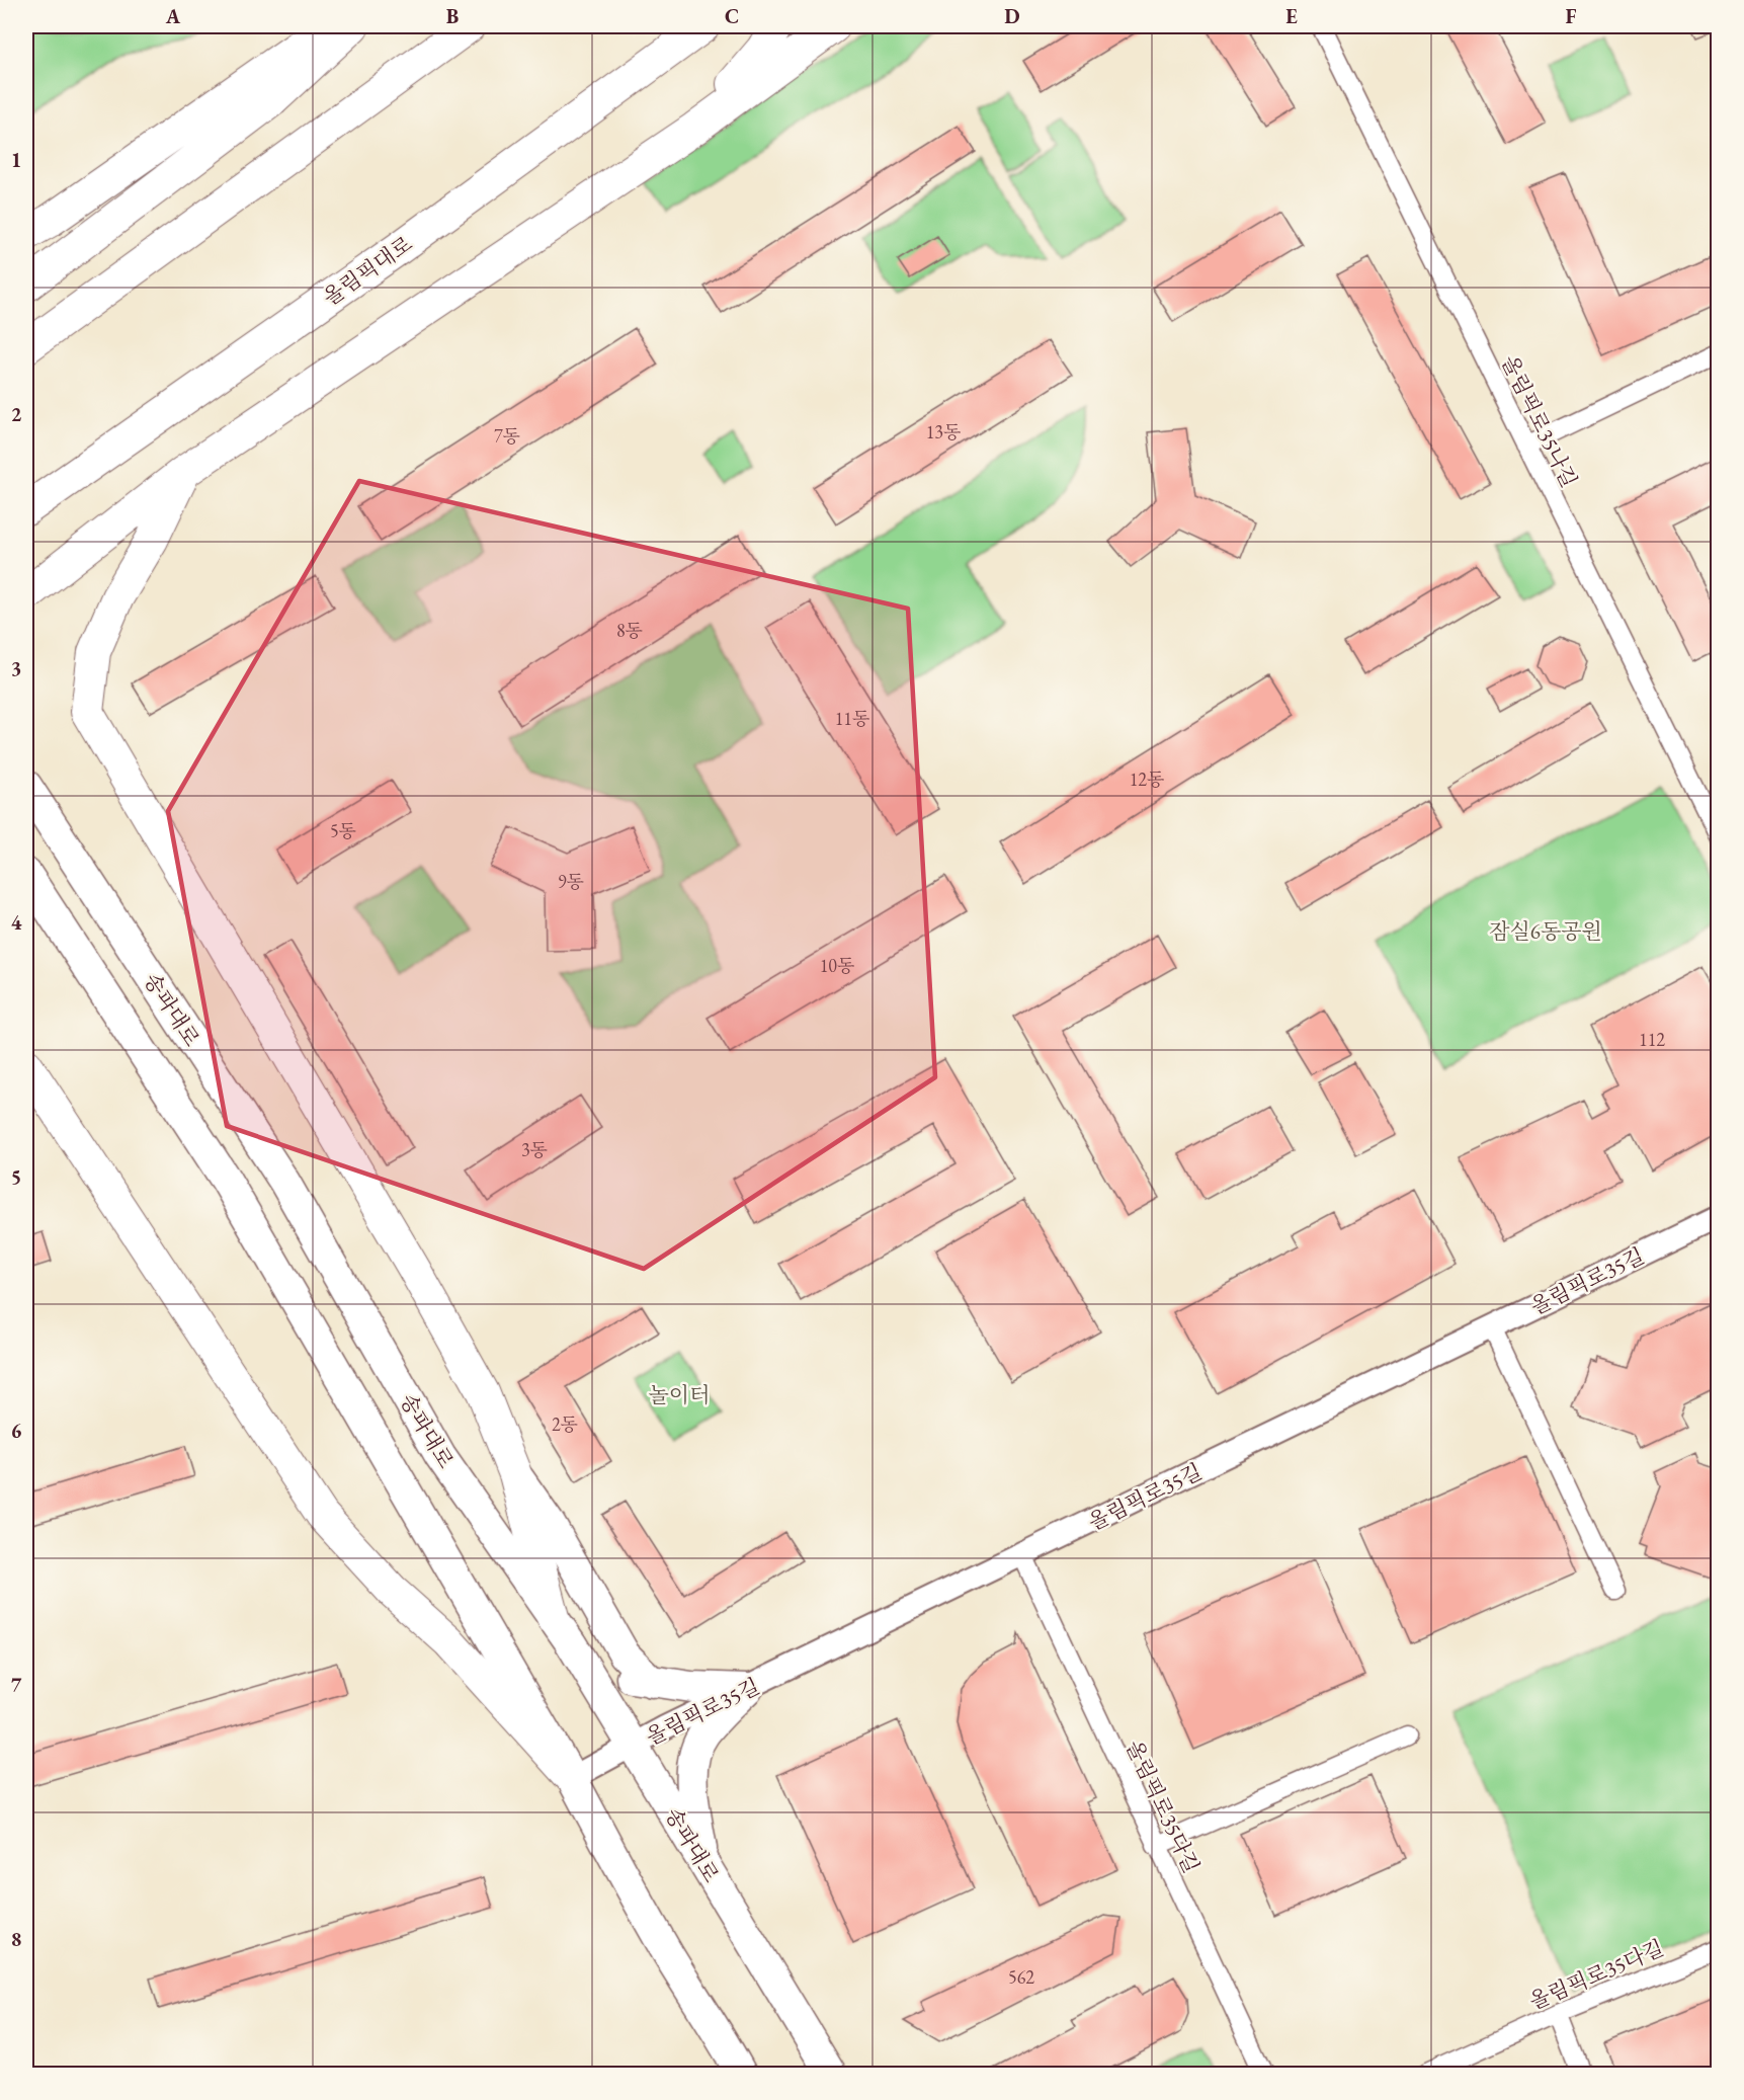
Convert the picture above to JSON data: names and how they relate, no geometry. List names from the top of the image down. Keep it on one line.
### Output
{"streets":{"highway":["올림픽대로"],"main road":["송파대로"],"street":["올림픽로35나길","올림픽로35길","올림픽로35다길"]},"crossings":[["송파대로","올림픽로35길"],["올림픽로35길","올림픽로35다길"]],"parks":["잠실6동공원","놀이터"],"house_numbers":["13동","7동","8동","11동","12동","5동","9동","10동","112","3동","2동","562"],"grid":{"columns":["A","B","C","D","E","F"],"rows":["1","2","3","4","5","6","7","8"]}}
